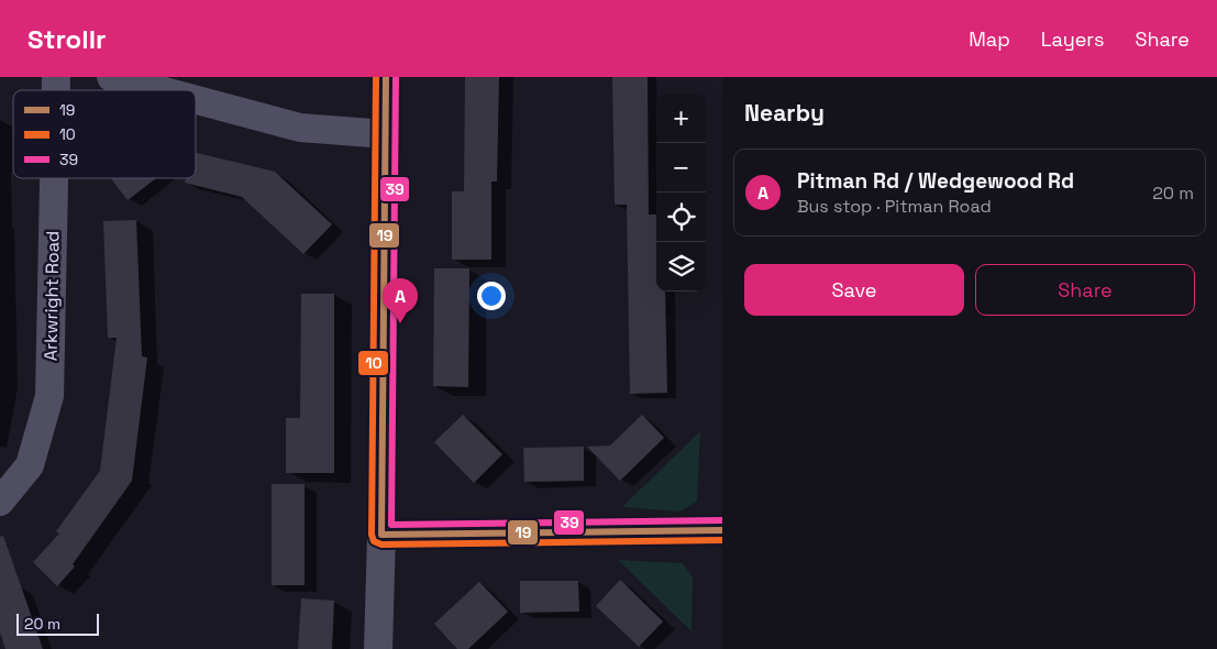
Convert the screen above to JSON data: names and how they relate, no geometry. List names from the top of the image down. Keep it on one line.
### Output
{"streets":{"street":["Arkwright Road"]},"lines":["transit line 19","transit line 10","transit line 39"],"legend":["19","10","39"],"scale_bar":"20 m","page":{"header":"Strollr","nav":["Map","Layers","Share"],"heading":"Nearby","map_buttons":["+","−"],"list":[{"mark":"A","name":"Pitman Rd / Wedgewood Rd","note":"Bus stop · Pitman Road","value":"20 m"}],"buttons":["Save","Share"],"pins":"A","scale":"20 m"}}
